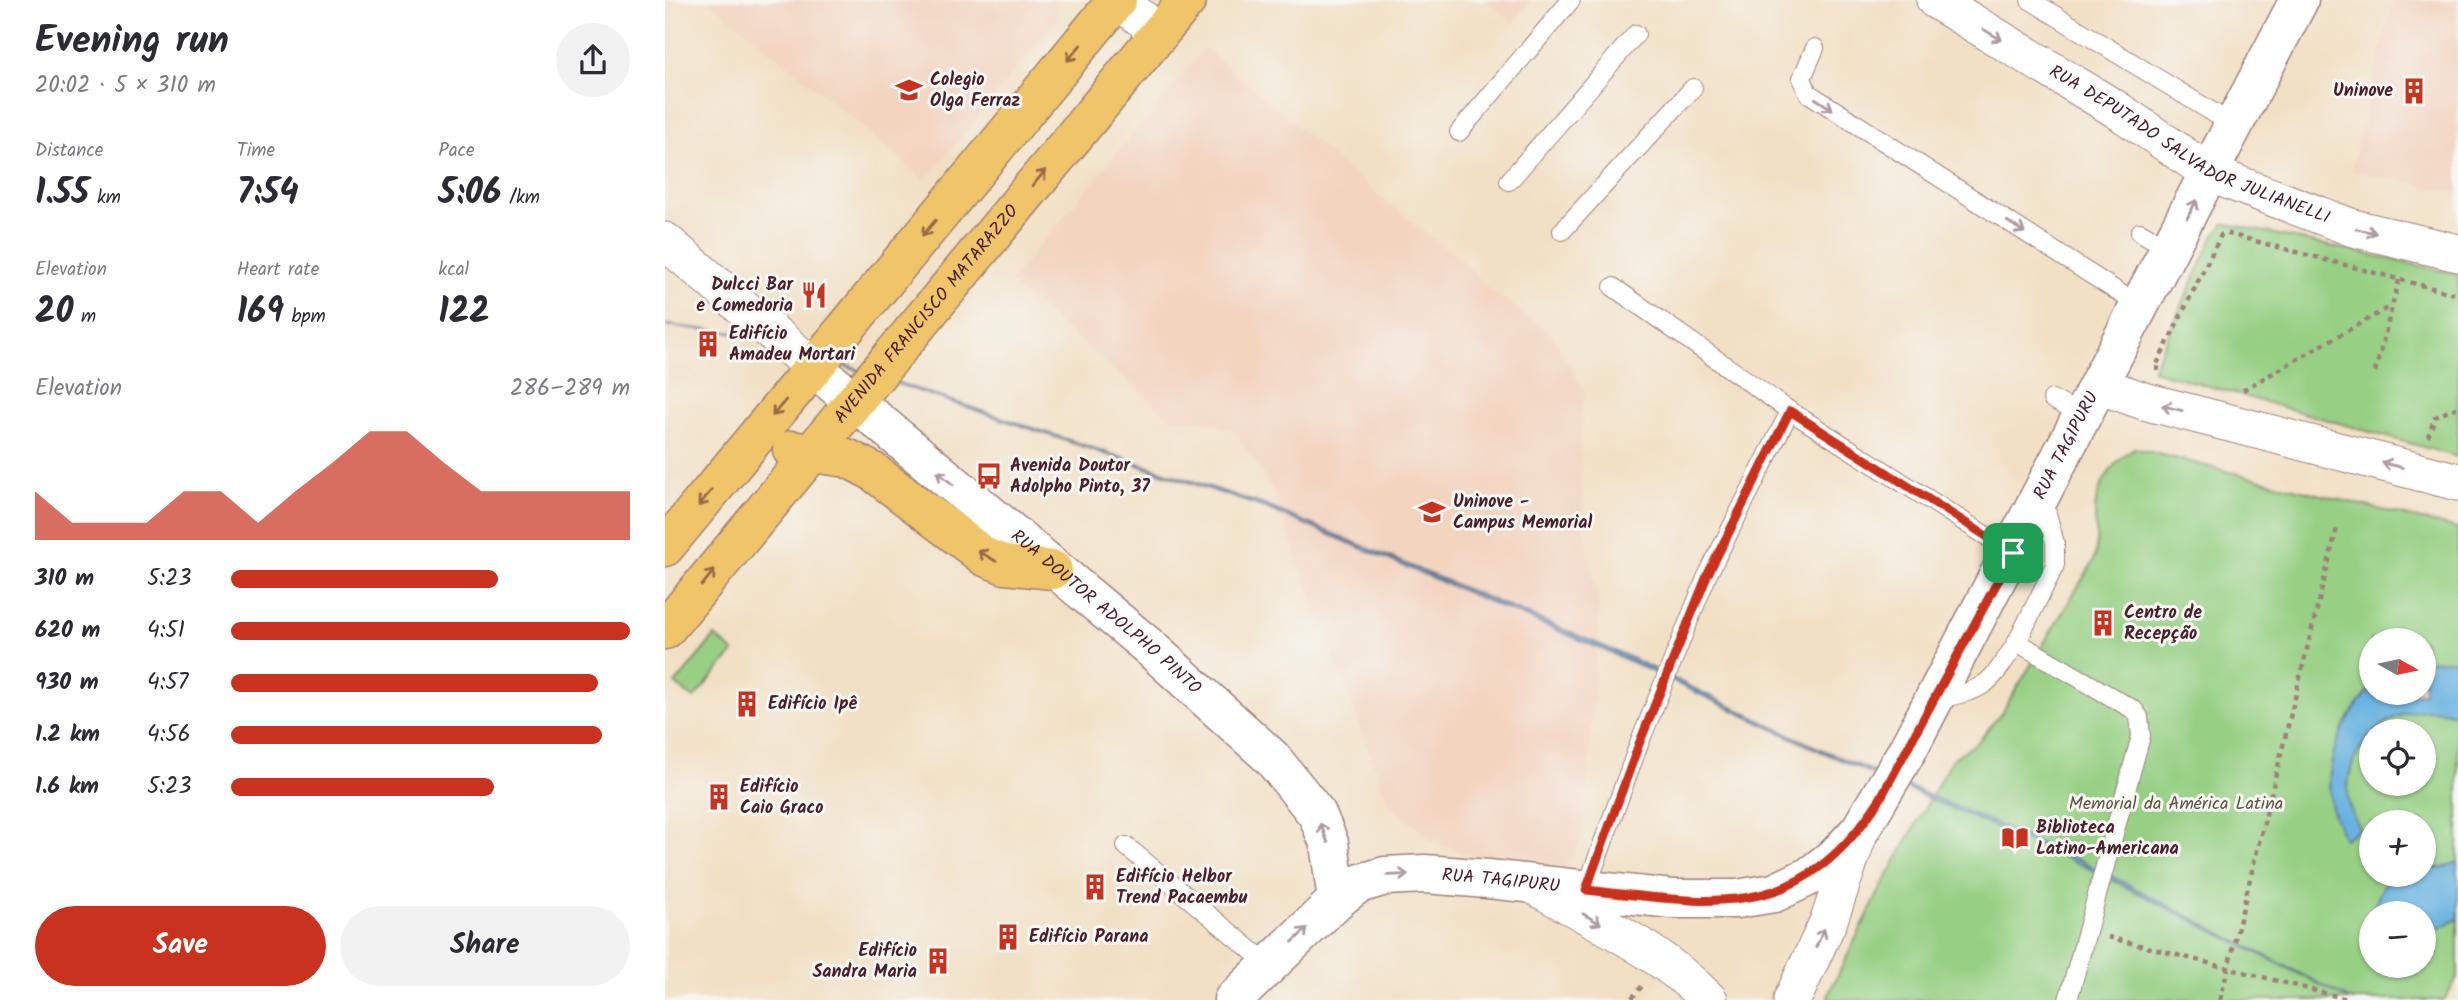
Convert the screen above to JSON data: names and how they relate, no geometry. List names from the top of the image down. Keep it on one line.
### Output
{"streets":{"main road":["AVENIDA FRANCISCO MATARAZZO"],"street":["RUA DEPUTADO SALVADOR JULIANELLI","RUA TAGIPURU","RUA DOUTOR ADOLPHO PINTO"]},"crossings":[["RUA DEPUTADO SALVADOR JULIANELLI","RUA TAGIPURU"],["AVENIDA FRANCISCO MATARAZZO","RUA DOUTOR ADOLPHO PINTO"],["RUA TAGIPURU","RUA DOUTOR ADOLPHO PINTO"]],"one_way":["RUA DOUTOR ADOLPHO PINTO"],"parks":["Memorial da América Latina"],"places":{"school or university":["Colegio Olga Ferraz","Uninove - Campus Memorial"],"building":["Uninove","Edifício Amadeu Mortari","Centro de Recepção","Edifício Ipê","Edifício Caio Graco","Edifício Helbor Trend Pacaembu","Edifício Parana","Edifício Sandra Maria"],"restaurant":["Dulcci Bar e Comedoria"],"bus stop":["Avenida Doutor Adolpho Pinto, 37"],"library":["Biblioteca Latino-Americana"]},"north":"right","page":{"heading":["Evening run","20:02 · 5 × 310 m"],"stats":[["Distance","1.55 km"],["Time","7:54"],["Pace","5:06 /km"],["Elevation","20 m"],["Heart rate","169 bpm"],["kcal","122"]],"chart":["Elevation","286–289 m"],"list":[{"name":"310 m","note":"5:23"},{"name":"620 m","note":"4:51"},{"name":"930 m","note":"4:57"},{"name":"1.2 km","note":"4:56"},{"name":"1.6 km","note":"5:23"}],"map_buttons":["+","−"],"buttons":["Save","Share"]}}
